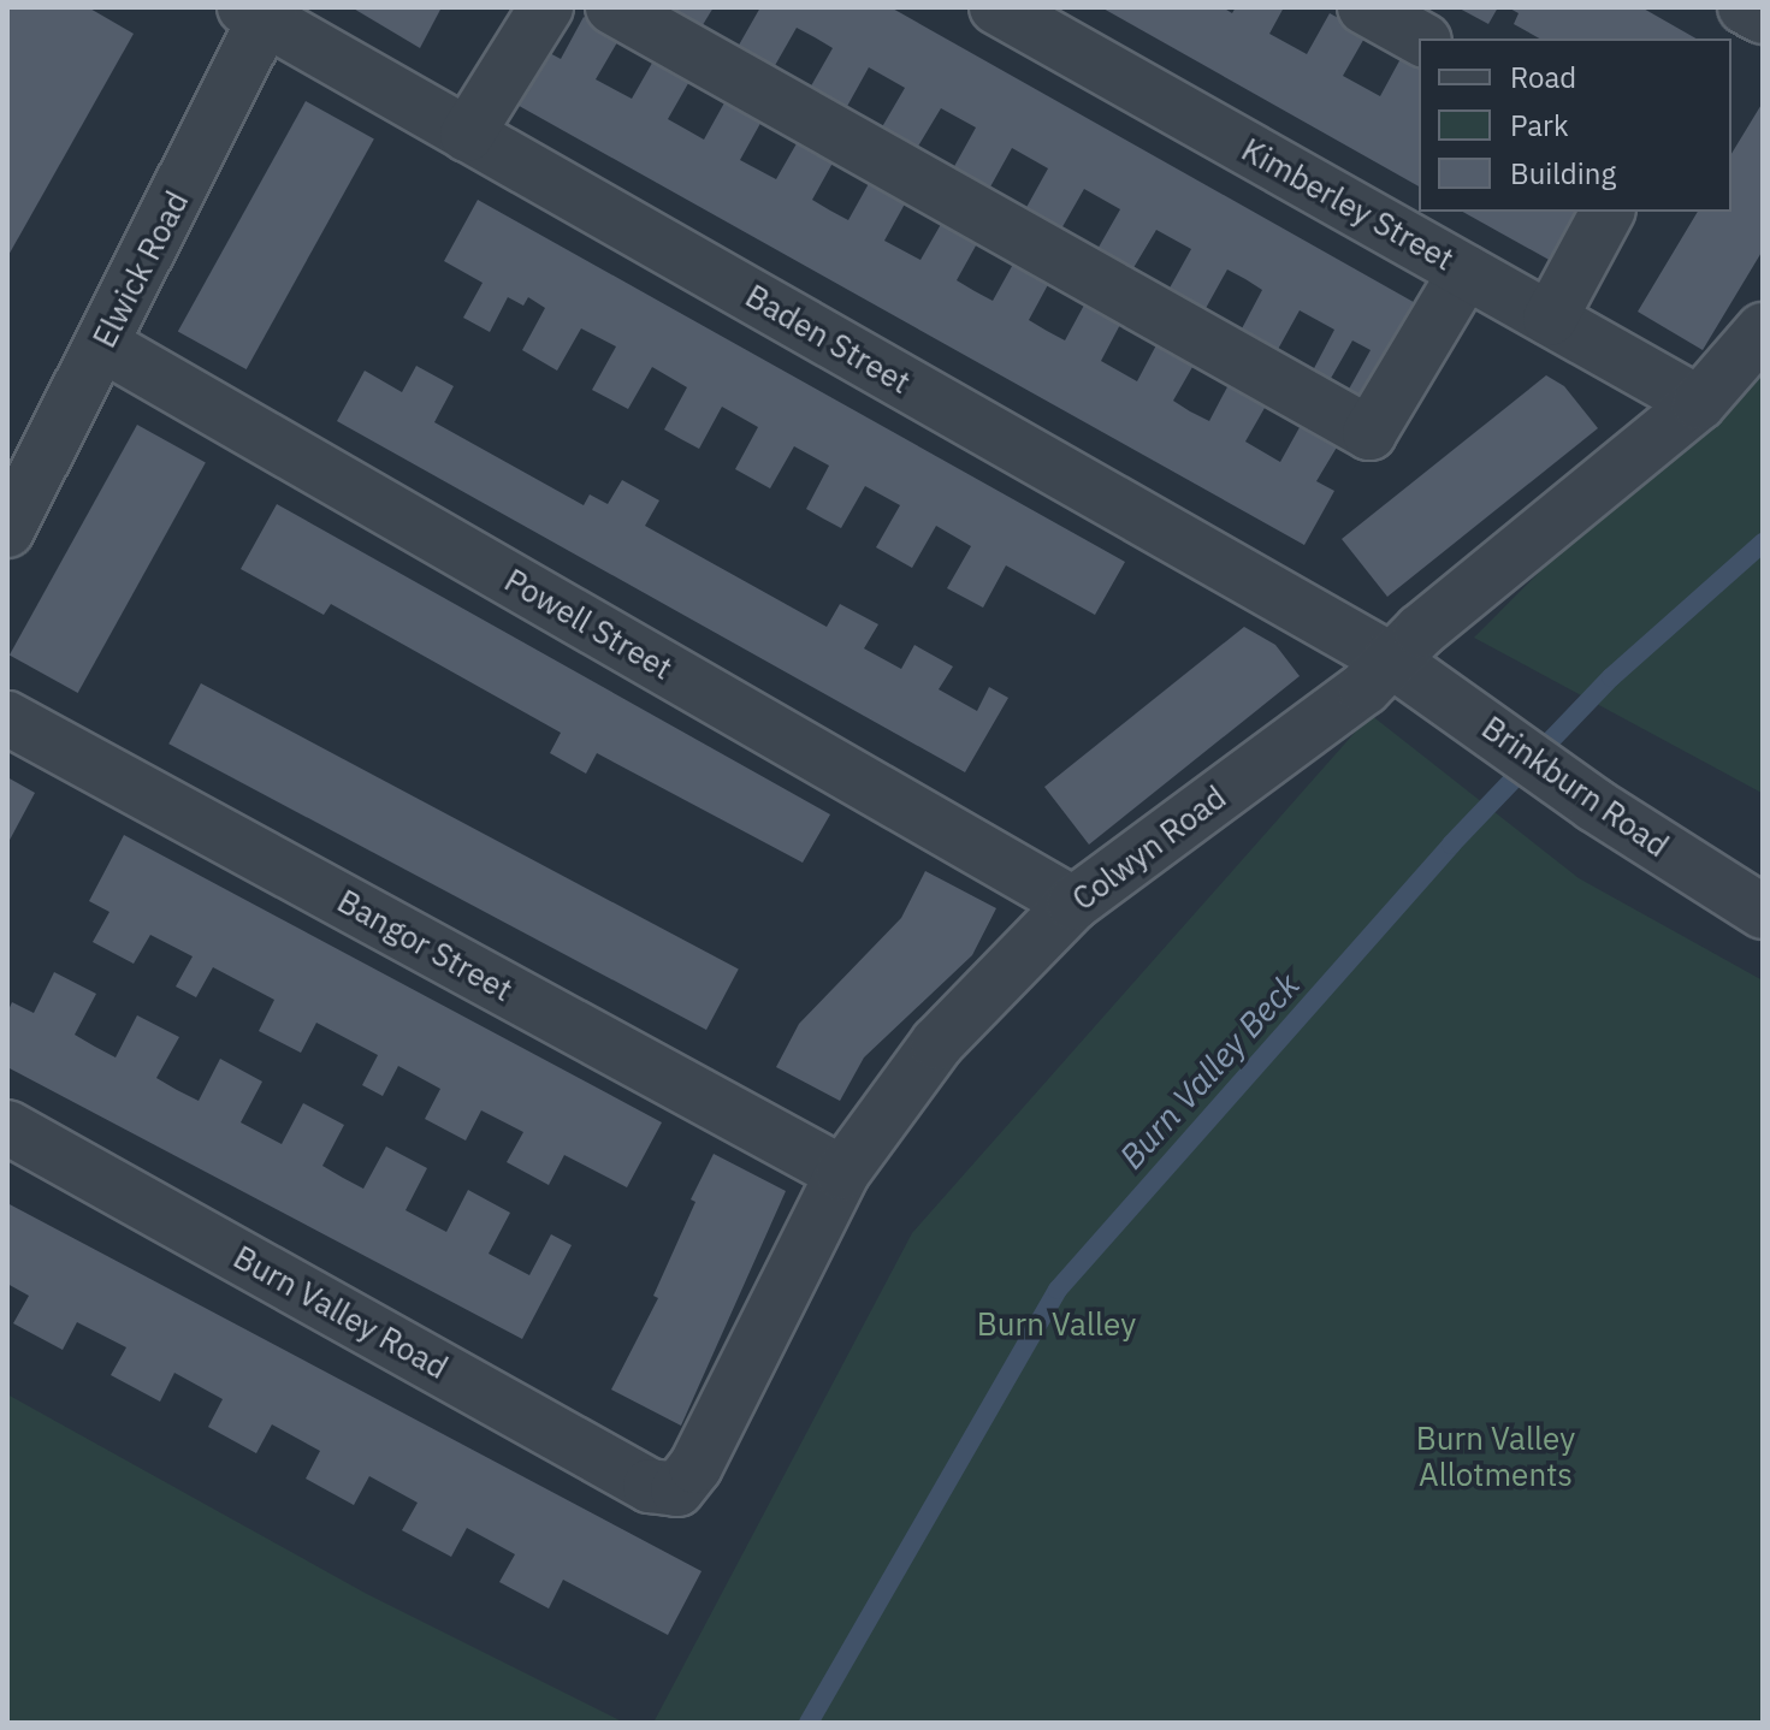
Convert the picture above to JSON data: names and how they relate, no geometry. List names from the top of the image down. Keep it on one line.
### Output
{"streets":{"street":["Kimberley Street","Elwick Road","Baden Street","Powell Street","Brinkburn Road","Colwyn Road","Bangor Street","Burn Valley Road"]},"crossings":[["Kimberley Street","Colwyn Road"],["Elwick Road","Baden Street"],["Elwick Road","Powell Street"],["Baden Street","Brinkburn Road"],["Baden Street","Colwyn Road"],["Powell Street","Colwyn Road"],["Brinkburn Road","Colwyn Road"],["Colwyn Road","Bangor Street"],["Colwyn Road","Burn Valley Road"]],"water":["Burn Valley Beck"],"parks":["Burn Valley","Burn Valley Allotments"],"legend":["Road","Park","Building"]}
